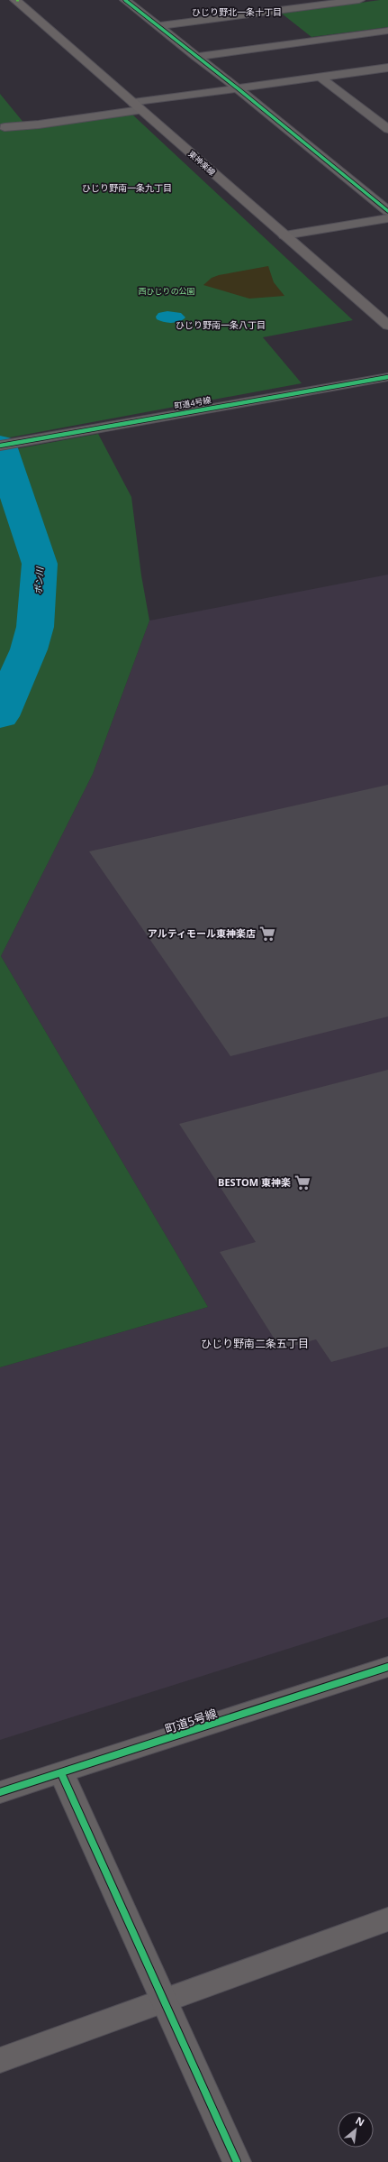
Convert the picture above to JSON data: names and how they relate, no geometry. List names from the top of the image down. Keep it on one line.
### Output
{"streets":{"main road":["東神楽線"],"street":["町道4号線","町道5号線"]},"districts":["ひじり野北一条十丁目","ひじり野南一条九丁目","ひじり野南一条八丁目","ひじり野南二条五丁目"],"water":["ポン川"],"parks":["西ひじりの公園"],"places":{"supermarket":["アルティモール東神楽店","BESTOM 東神楽"]},"north":"top right"}
